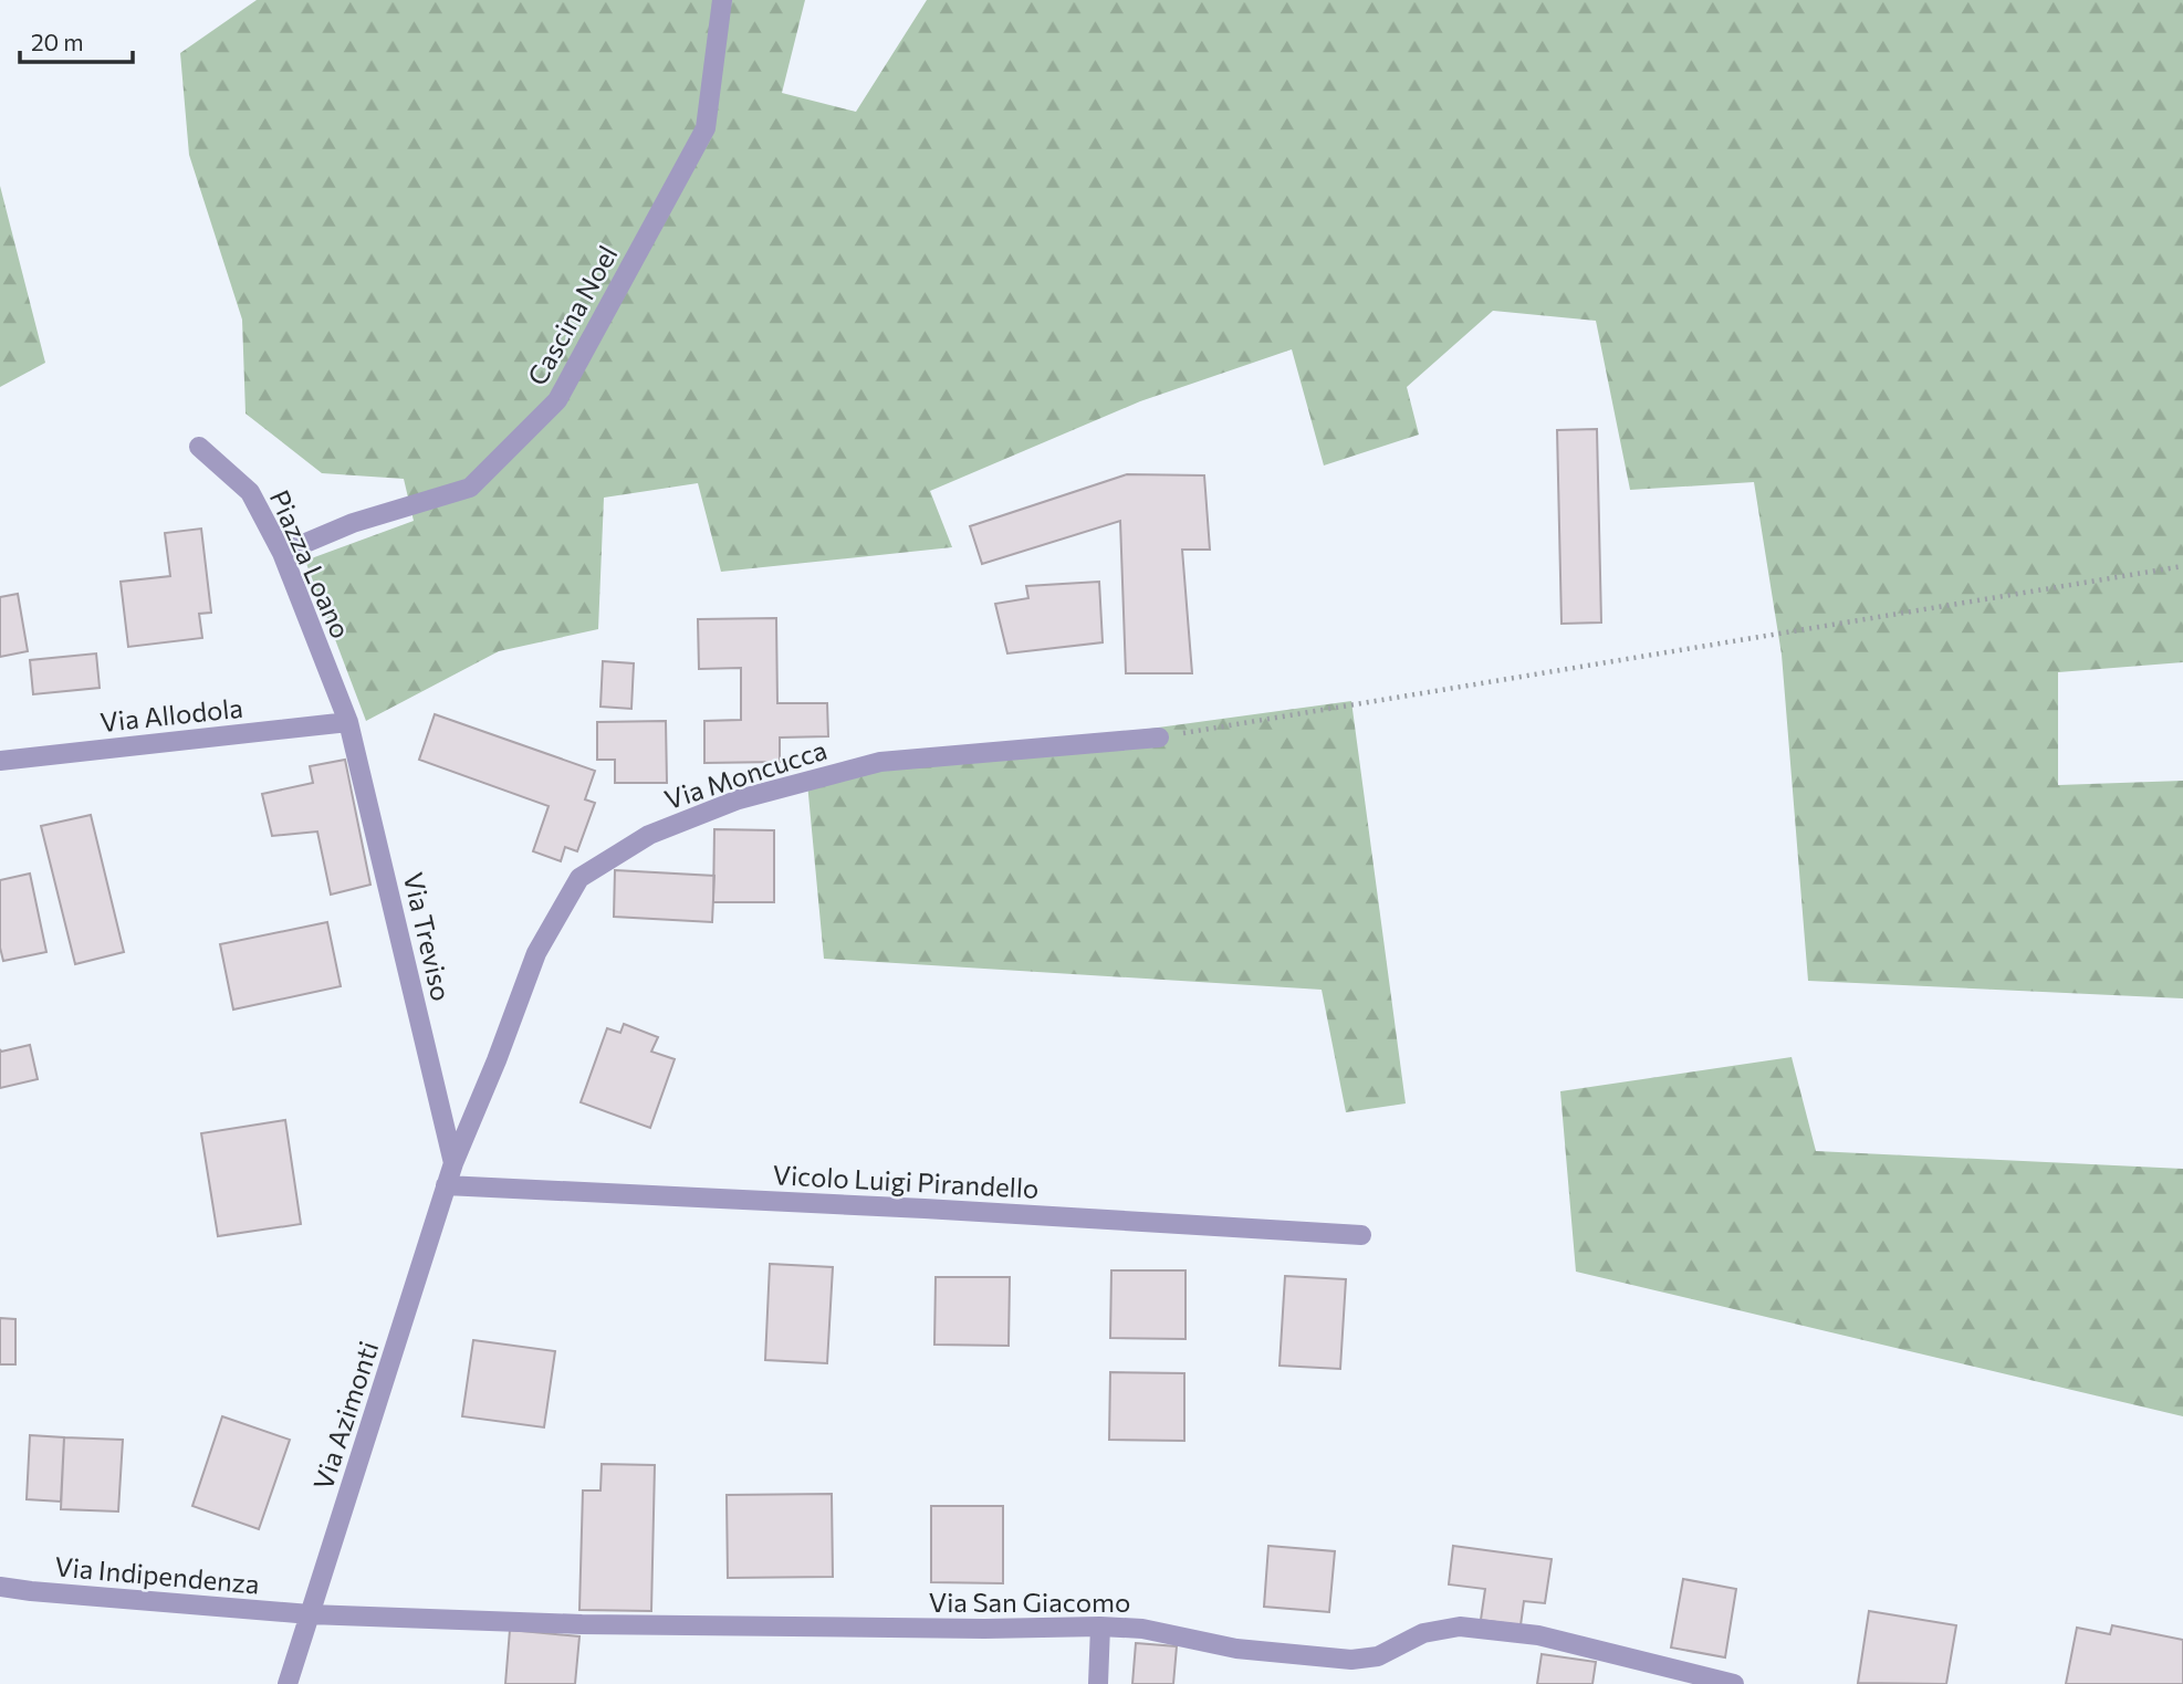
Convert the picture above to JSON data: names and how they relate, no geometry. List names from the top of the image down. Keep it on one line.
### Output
{"streets":{"street":["Cascina Noel","Piazza Loano","Via Allodola","Via Moncucca","Via Treviso","Vicolo Luigi Pirandello","Via Azimonti","Via Indipendenza","Via San Giacomo"]},"crossings":[["Cascina Noel","Piazza Loano"],["Piazza Loano","Via Allodola"],["Piazza Loano","Via Treviso"],["Via Allodola","Via Treviso"],["Via Moncucca","Via Treviso"],["Via Moncucca","Via Azimonti"],["Via Treviso","Via Azimonti"],["Vicolo Luigi Pirandello","Via Azimonti"],["Via Azimonti","Via Indipendenza"],["Via Azimonti","Via San Giacomo"],["Via Indipendenza","Via San Giacomo"]],"scale_bar":"20 m"}
